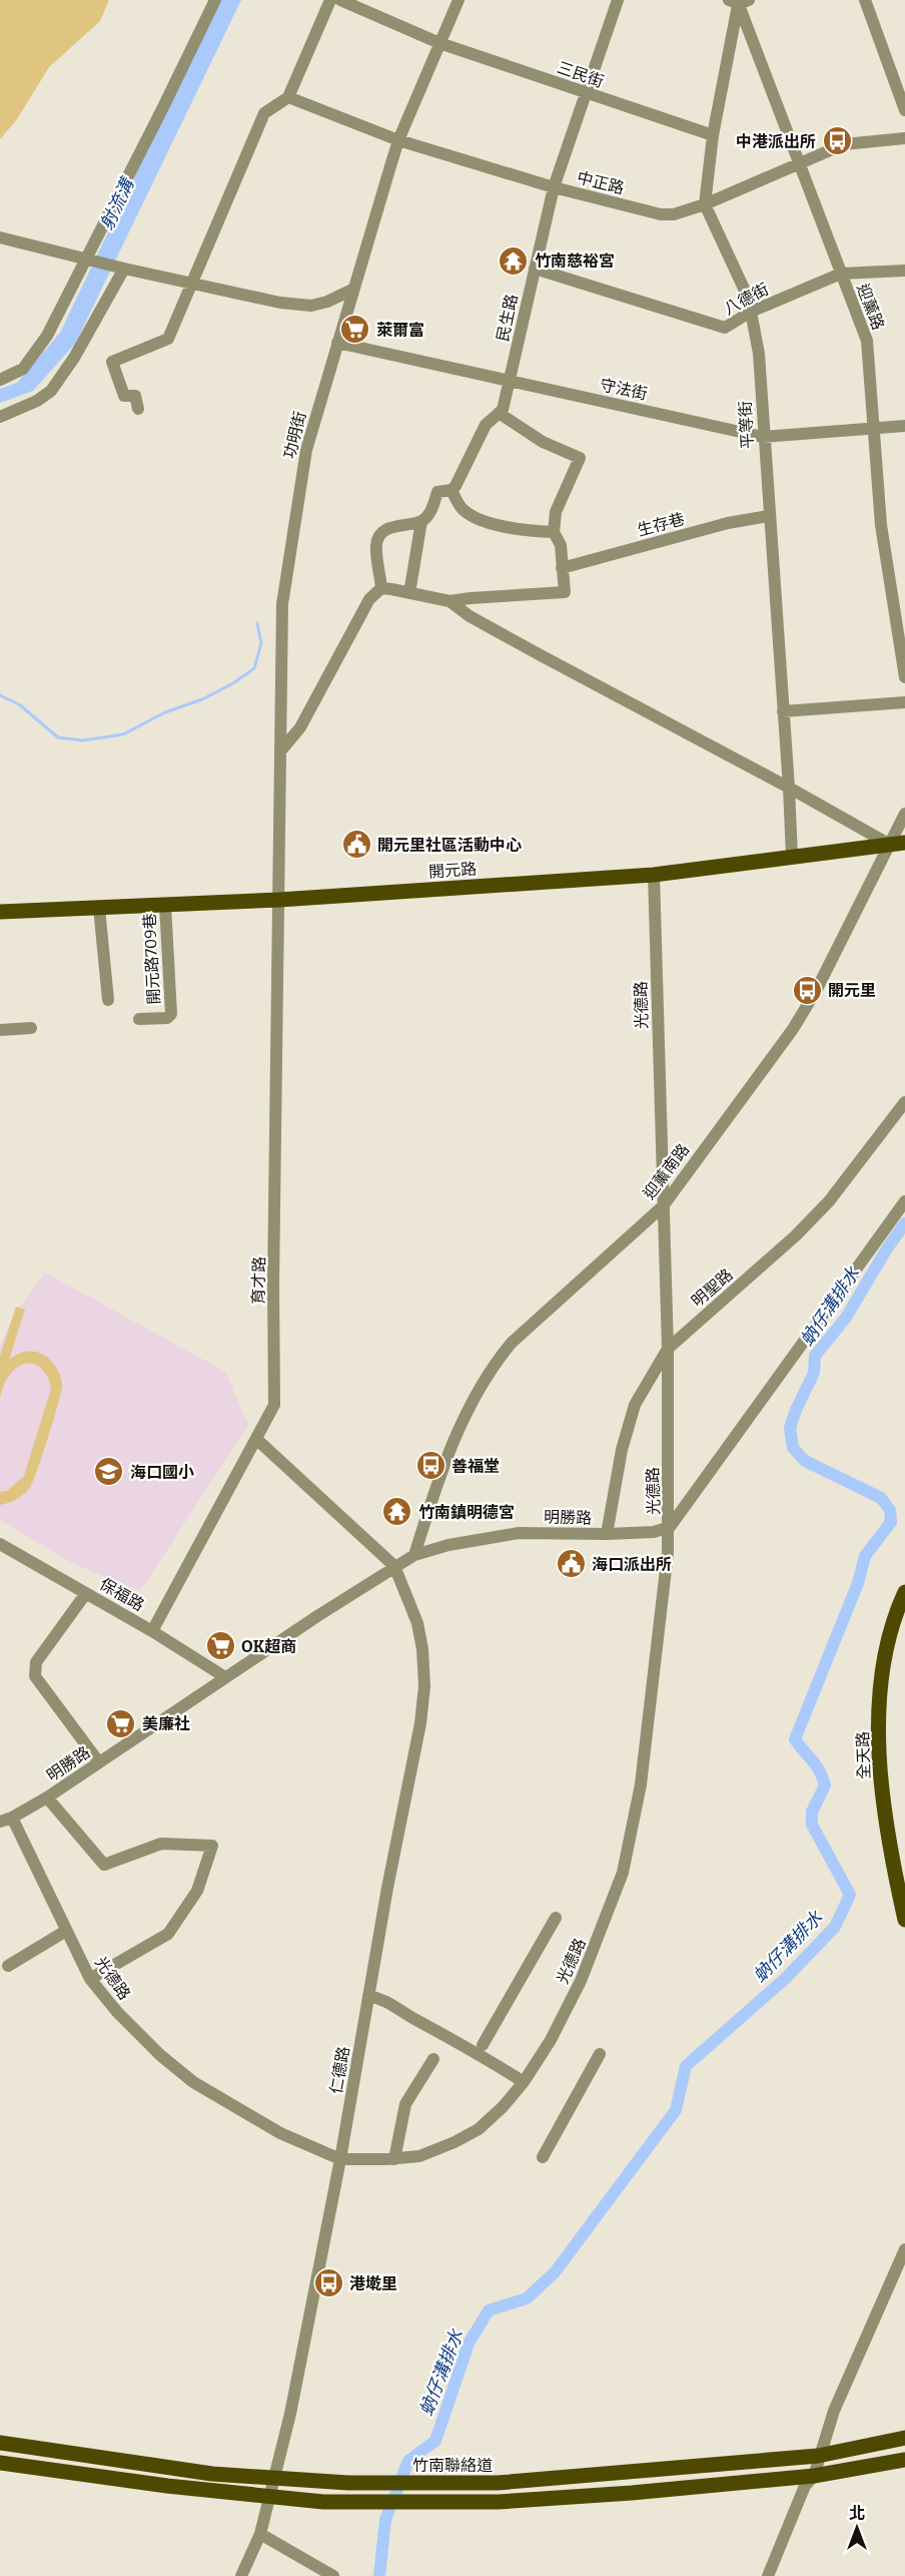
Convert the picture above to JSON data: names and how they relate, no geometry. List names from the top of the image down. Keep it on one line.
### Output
{"streets":{"main road":["開元路","全天路","竹南聯絡道"],"street":["三民街","中正路","八德街","迎薰路","民生路","守法街","平等街","功明街","生存巷","開元路709巷","光德路","迎薰南路","育才路","明聖路","明勝路","保福路","仁德路"]},"crossings":[["三民街","民生路"],["三民街","功明街"],["中正路","迎薰路"],["中正路","民生路"],["中正路","平等街"],["中正路","功明街"],["八德街","迎薰路"],["八德街","民生路"],["八德街","平等街"],["迎薰路","守法街"],["民生路","守法街"],["守法街","平等街"],["守法街","功明街"],["平等街","生存巷"],["平等街","開元路"],["功明街","開元路"],["功明街","育才路"],["開元路","開元路709巷"],["開元路","光德路"],["開元路","迎薰南路"],["開元路","育才路"],["光德路","迎薰南路"],["光德路","明聖路"],["光德路","明勝路"],["光德路","仁德路"],["迎薰南路","明勝路"],["育才路","保福路"],["明聖路","明勝路"],["明勝路","保福路"],["明勝路","仁德路"]],"water":["射流溝","蚋仔溝排水"],"places":{"bus stop":["中港派出所","開元里","善福堂","港墘里"],"temple":["竹南慈裕宮","竹南鎮明德宮"],"supermarket":["萊爾富","OK超商","美廉社"],"public building":["開元里社區活動中心","海口派出所"],"school or university":["海口國小"]},"north":"top"}
